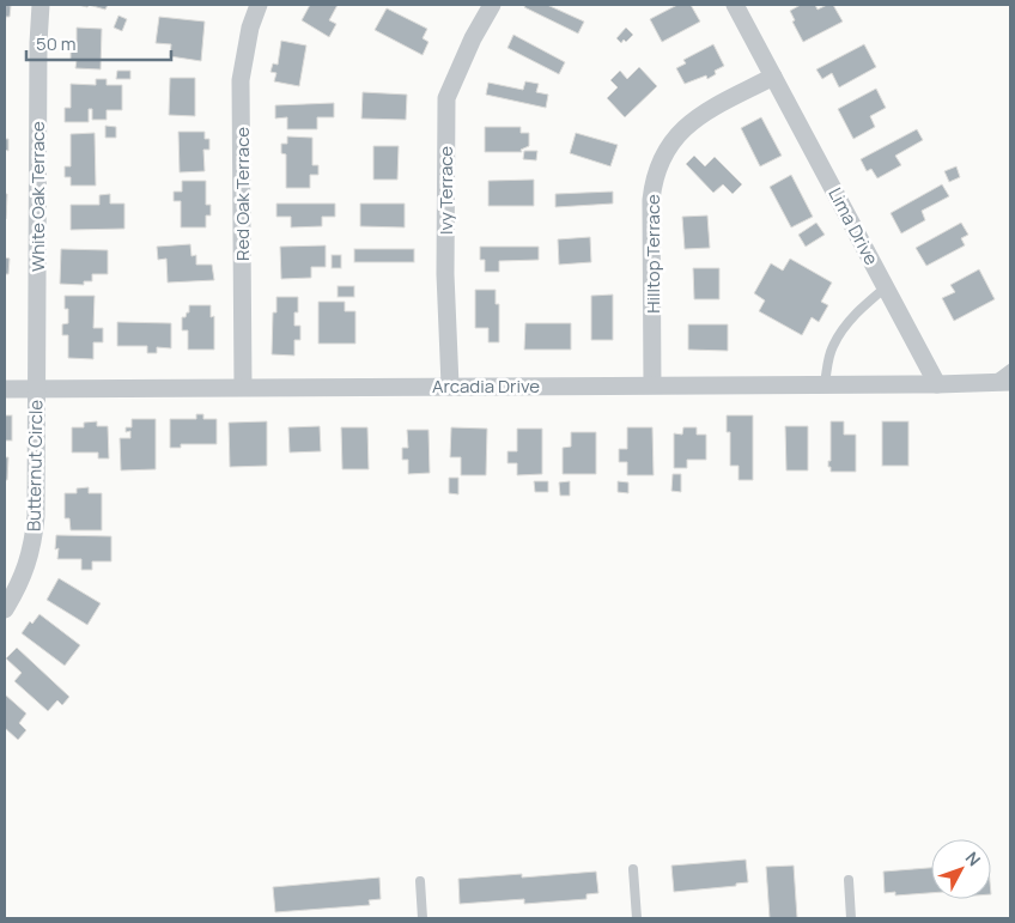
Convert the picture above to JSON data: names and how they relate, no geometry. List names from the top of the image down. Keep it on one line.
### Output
{"streets":{"street":["Ivy Terrace","Red Oak Terrace","White Oak Terrace","Lima Drive","Hilltop Terrace","Arcadia Drive","Butternut Circle"]},"crossings":[["Ivy Terrace","Arcadia Drive"],["Red Oak Terrace","Arcadia Drive"],["White Oak Terrace","Arcadia Drive"],["White Oak Terrace","Butternut Circle"],["Lima Drive","Hilltop Terrace"],["Lima Drive","Arcadia Drive"],["Hilltop Terrace","Arcadia Drive"],["Arcadia Drive","Butternut Circle"]],"scale_bar":"50 m","north":"top right"}
